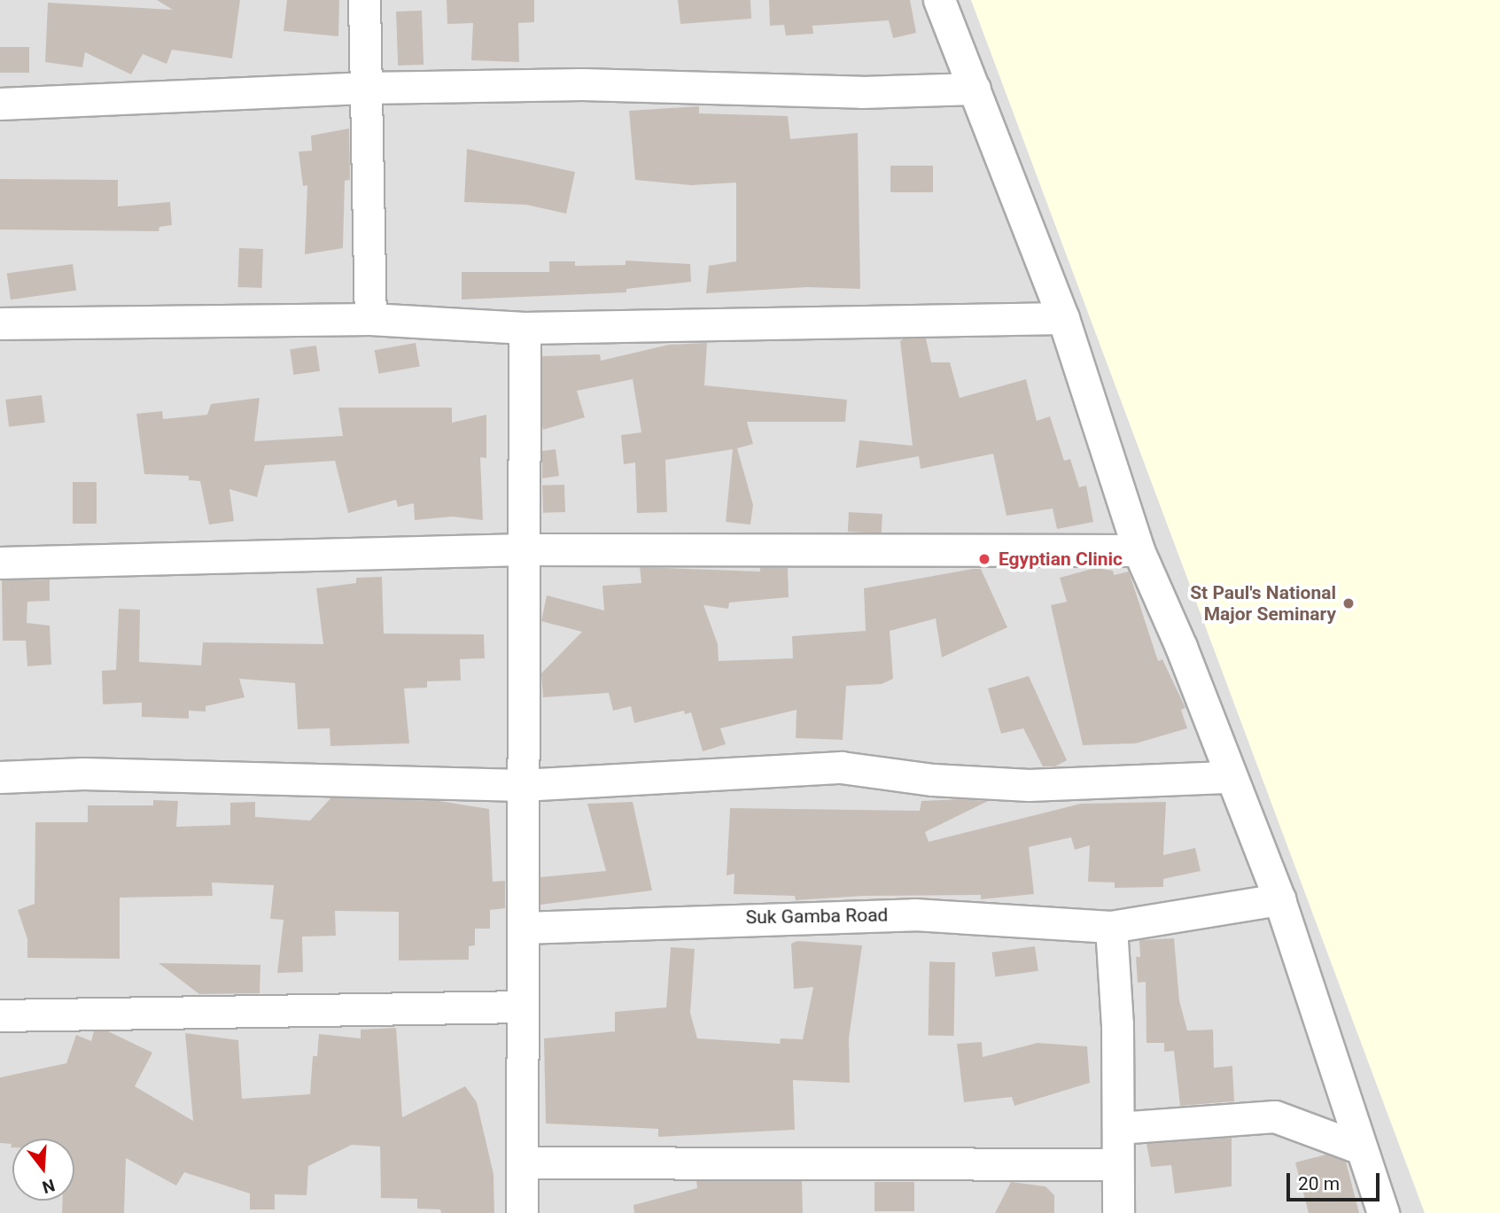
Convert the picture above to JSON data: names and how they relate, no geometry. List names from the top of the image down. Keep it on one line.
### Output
{"streets":{"street":["Suk Gamba Road"]},"places":["Egyptian Clinic","St Paul's National Major Seminary"],"scale_bar":"20 m","north":"bottom"}
